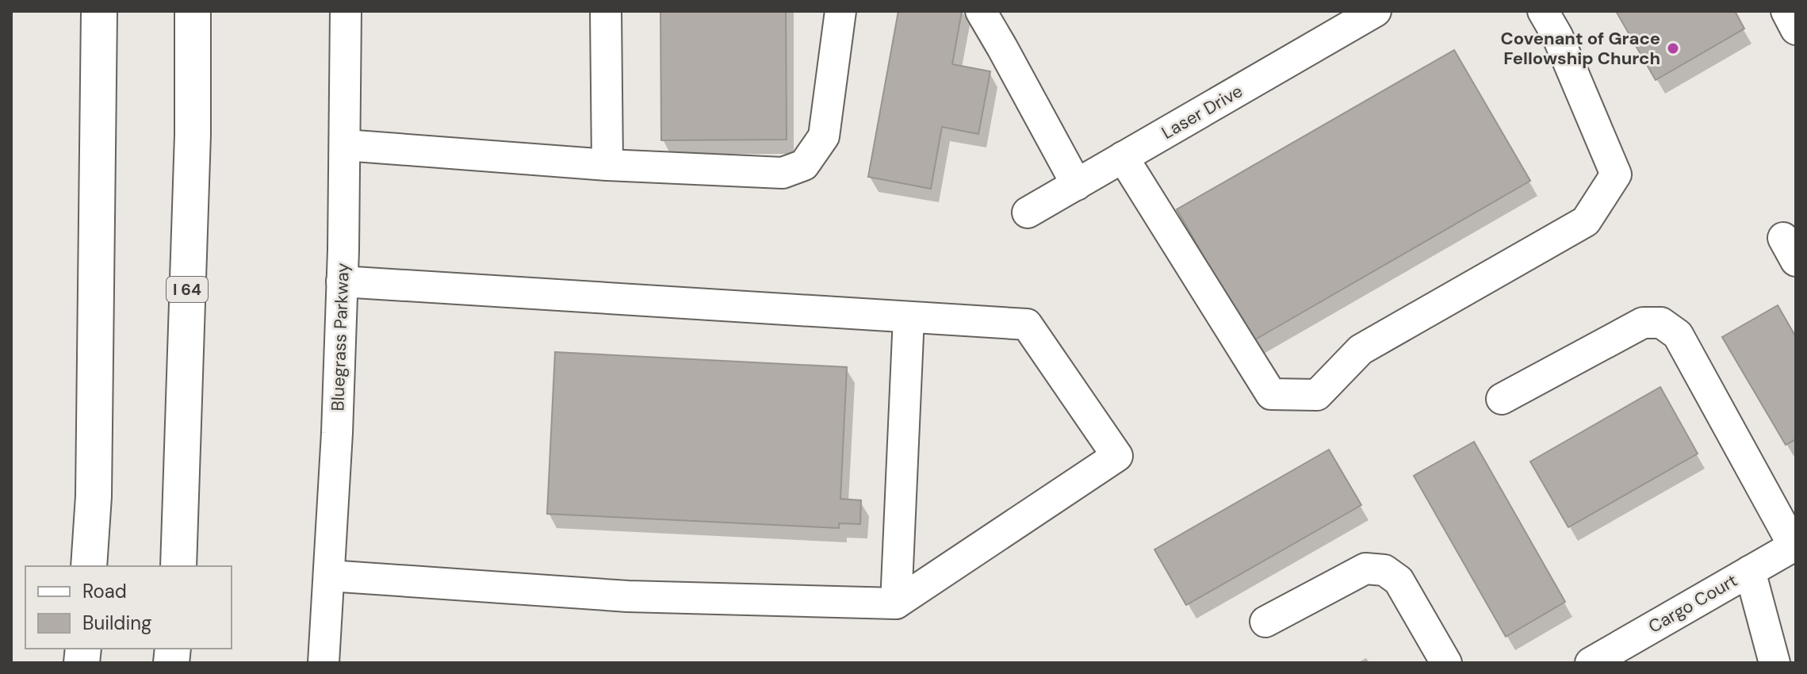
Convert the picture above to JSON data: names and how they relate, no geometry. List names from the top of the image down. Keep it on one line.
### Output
{"streets":{"highway":["I 64"],"street":["Laser Drive","Bluegrass Parkway","Cargo Court"]},"places":["Covenant of Grace Fellowship Church"],"legend":["Road","Building"]}
